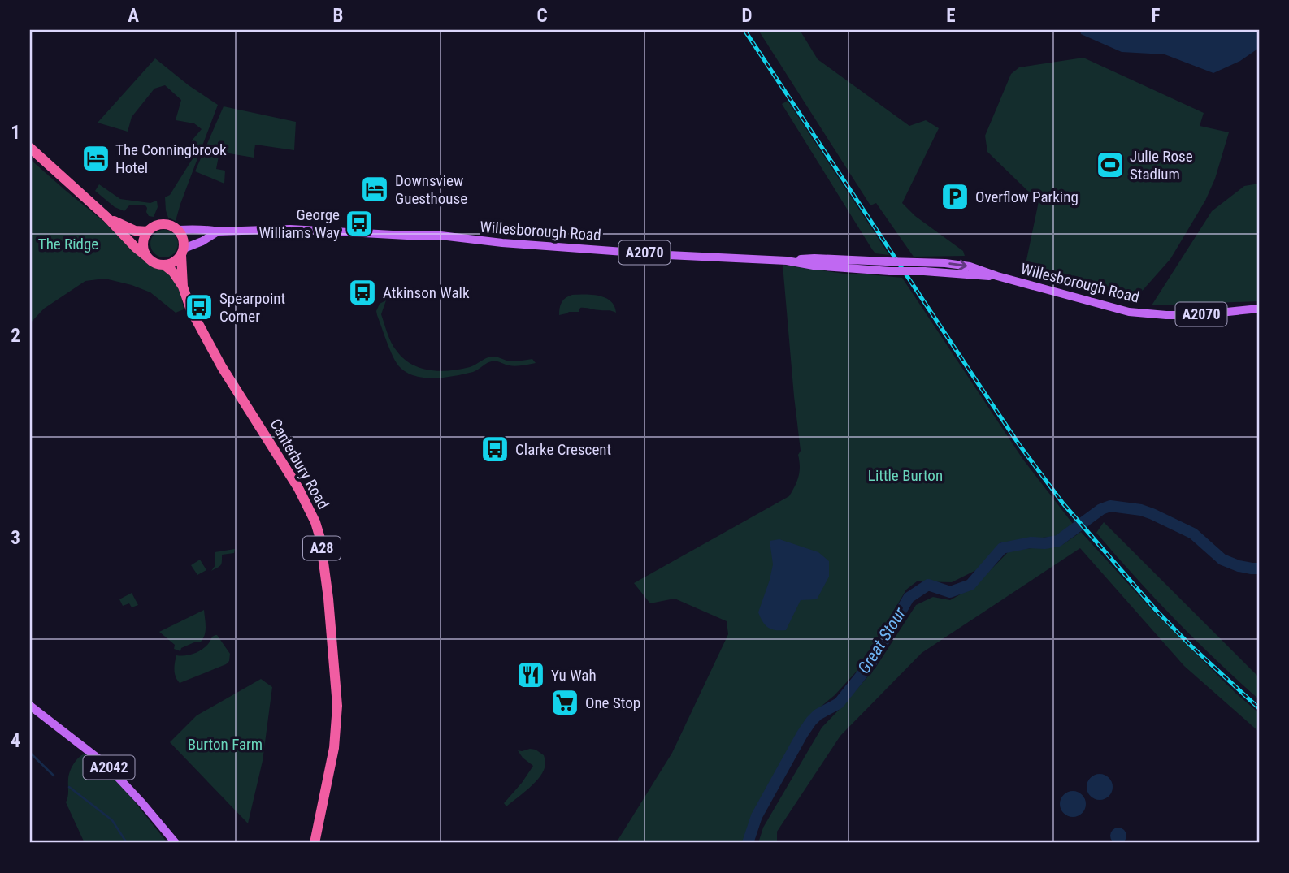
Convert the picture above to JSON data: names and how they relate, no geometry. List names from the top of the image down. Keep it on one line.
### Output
{"streets":{"highway":["Canterbury Road","A28"],"main road":["Willesborough Road","A2070","A2042"]},"crossings":[["Willesborough Road","A2070"],["A2070","Canterbury Road"]],"water":["Great Stour"],"parks":["The Ridge","Little Burton","Burton Farm"],"places":{"hotel":["The Conningbrook Hotel","Downsview Guesthouse"],"sports":["Julie Rose Stadium"],"parking":["Overflow Parking"],"bus stop":["George Williams Way","Atkinson Walk","Spearpoint Corner","Clarke Crescent"],"restaurant":["Yu Wah"],"supermarket":["One Stop"]},"grid":{"columns":["A","B","C","D","E","F"],"rows":["1","2","3","4"]}}
